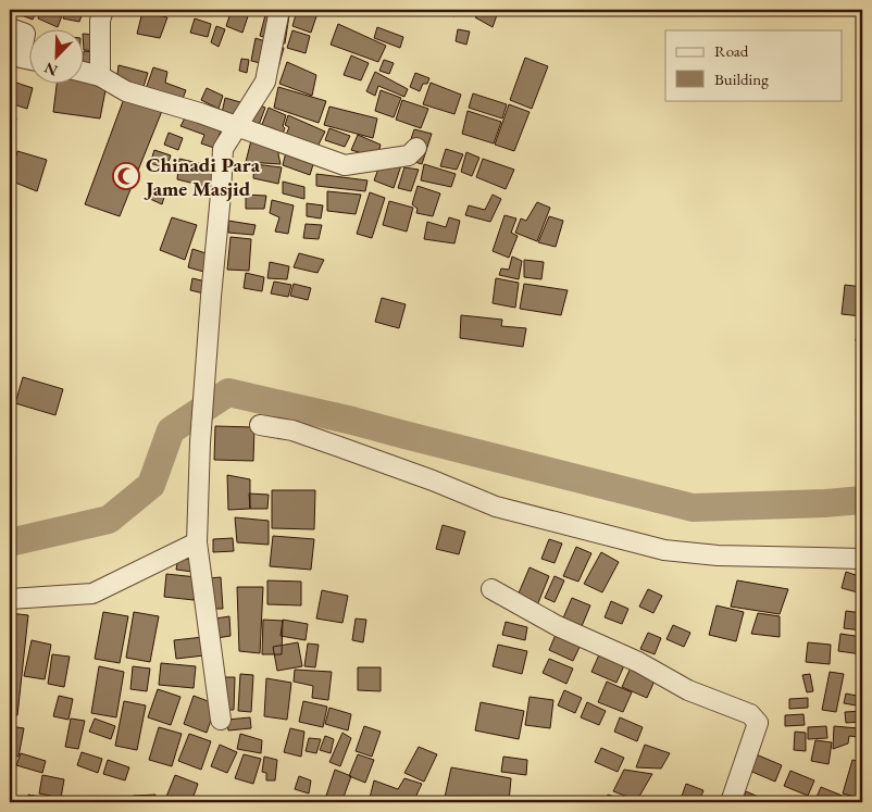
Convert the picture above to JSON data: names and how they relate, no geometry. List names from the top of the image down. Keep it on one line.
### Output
{"places":{"mosque":["Chinadi Para Jame Masjid"]},"legend":["Road","Building"],"north":"bottom left"}
